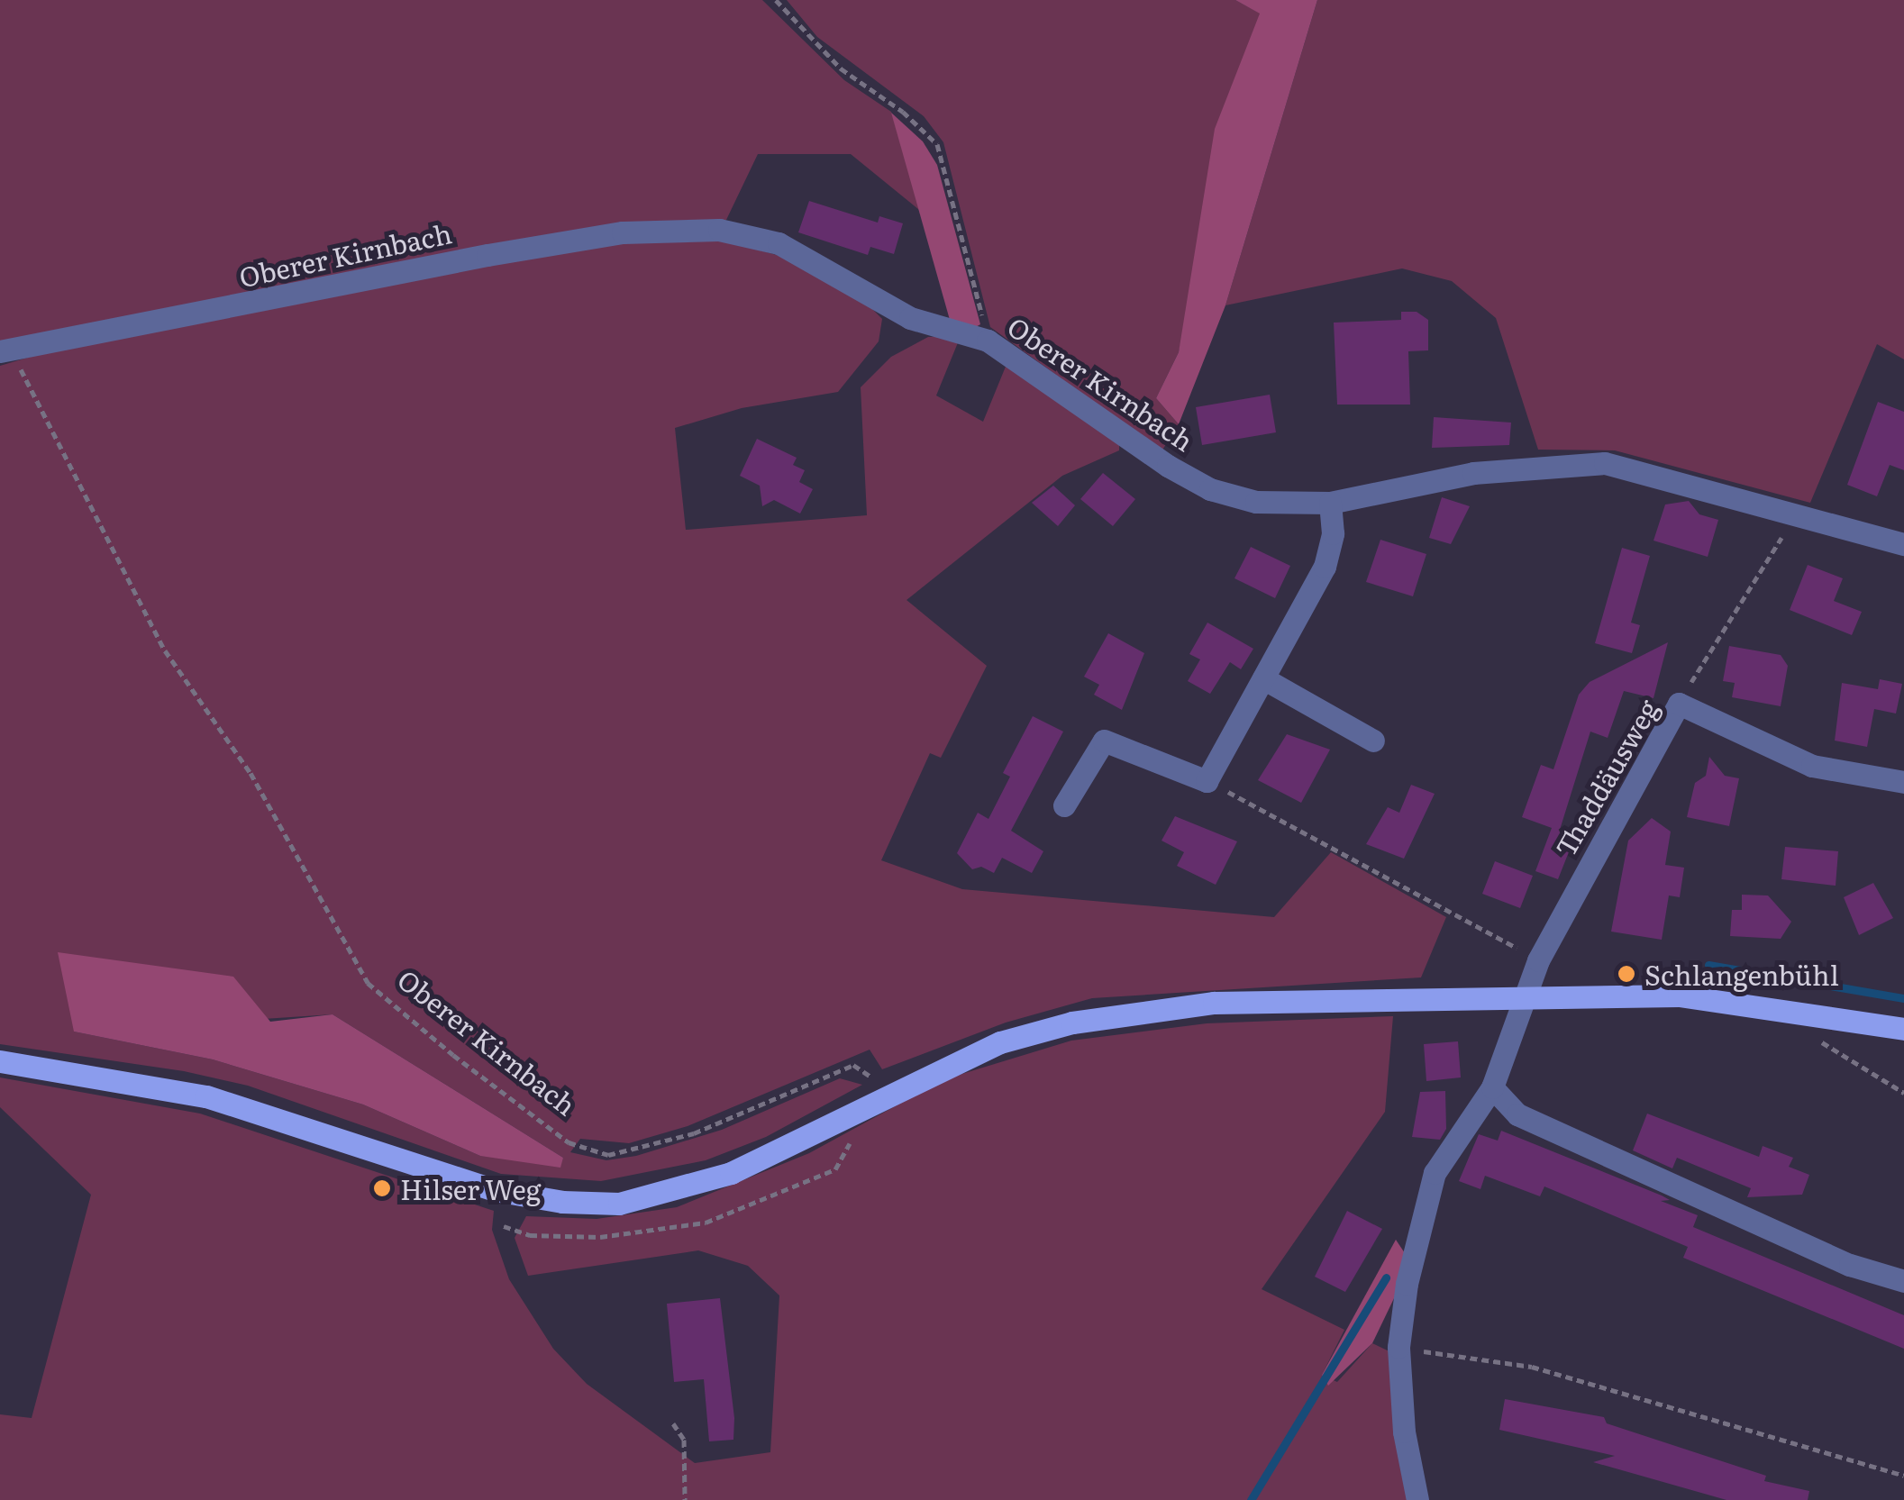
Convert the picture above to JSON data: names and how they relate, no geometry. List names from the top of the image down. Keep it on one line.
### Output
{"streets":{"street":["Oberer Kirnbach","Thaddäusweg"]},"places":["Schlangenbühl","Hilser Weg"]}
